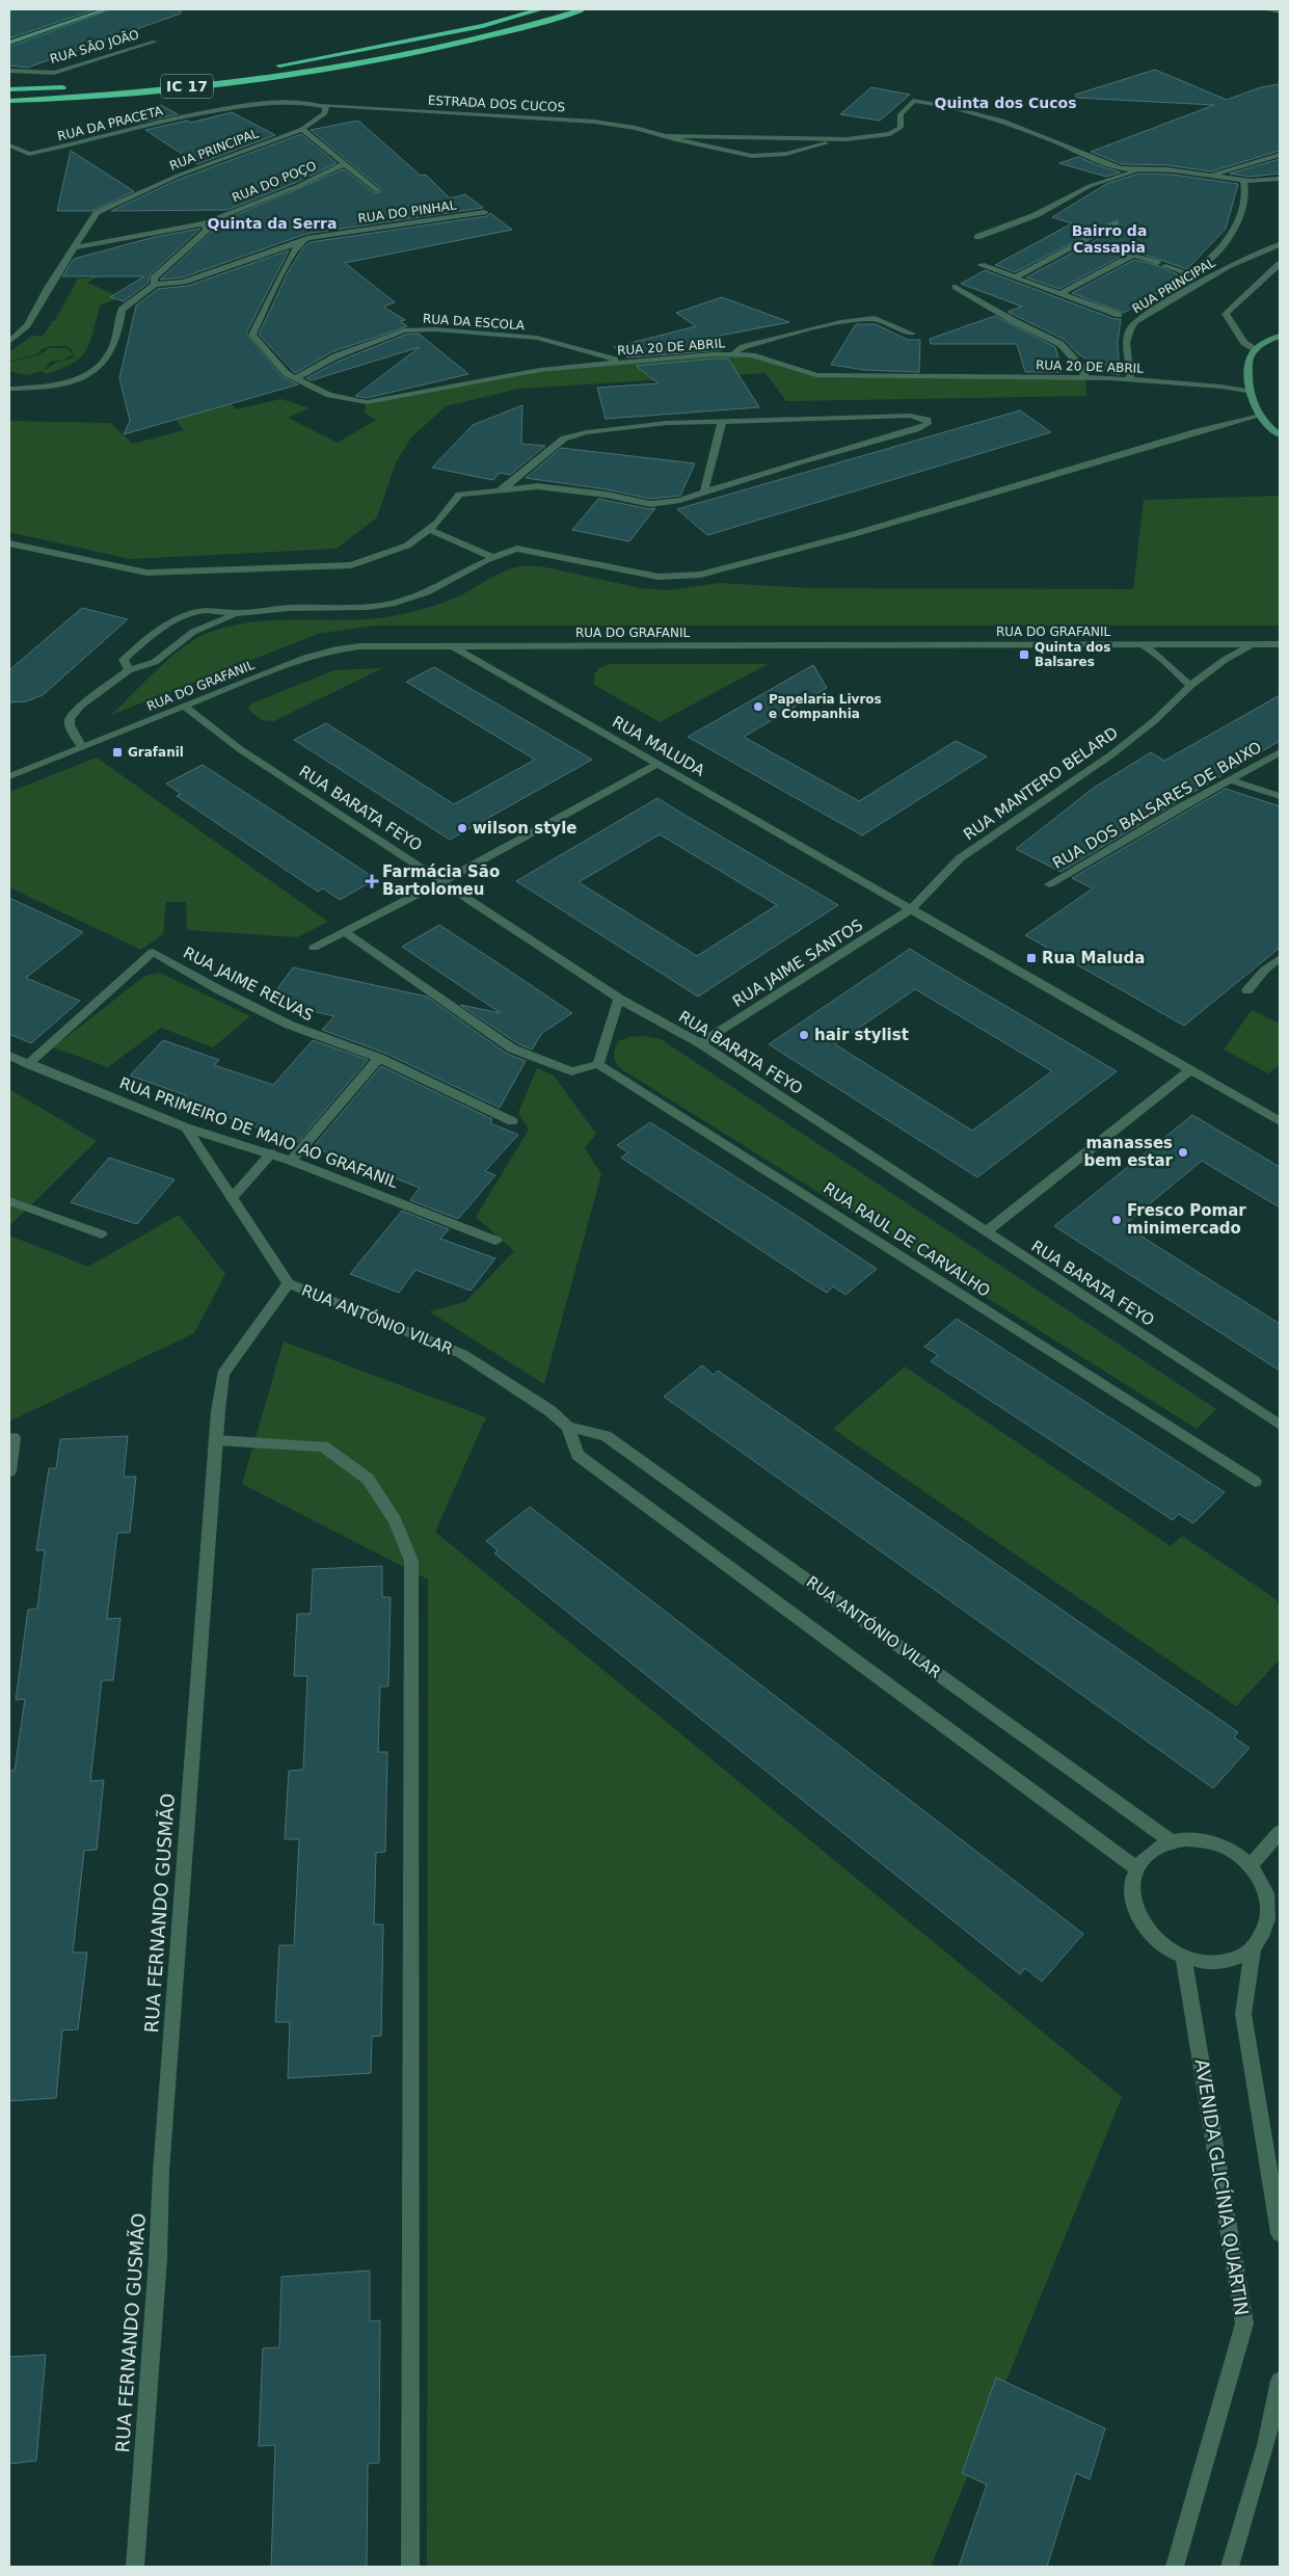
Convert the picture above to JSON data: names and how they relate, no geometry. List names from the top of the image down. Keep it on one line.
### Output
{"streets":{"highway":["IC 17"],"street":["RUA SÃO JOÃO","ESTRADA DOS CUCOS","RUA DA PRACETA","RUA PRINCIPAL","RUA DO POÇO","RUA DO PINHAL","RUA DA ESCOLA","RUA 20 DE ABRIL","RUA DO GRAFANIL","RUA MALUDA","RUA MANTERO BELARD","RUA DOS BALSARES DE BAIXO","RUA BARATA FEYO","RUA JAIME SANTOS","RUA JAIME RELVAS","RUA PRIMEIRO DE MAIO AO GRAFANIL","RUA RAUL DE CARVALHO","RUA ANTÓNIO VILAR","RUA FERNANDO GUSMÃO","AVENIDA GLICÍNIA QUARTIN"]},"crossings":[["ESTRADA DOS CUCOS","RUA DA PRACETA"],["ESTRADA DOS CUCOS","RUA PRINCIPAL"],["RUA DA PRACETA","RUA PRINCIPAL"],["RUA PRINCIPAL","RUA DO POÇO"],["RUA PRINCIPAL","RUA 20 DE ABRIL"],["RUA DO PINHAL","RUA 20 DE ABRIL"],["RUA DA ESCOLA","RUA 20 DE ABRIL"],["RUA DO GRAFANIL","RUA MALUDA"],["RUA DO GRAFANIL","RUA MANTERO BELARD"],["RUA DO GRAFANIL","RUA BARATA FEYO"],["RUA MALUDA","RUA MANTERO BELARD"],["RUA MALUDA","RUA JAIME SANTOS"],["RUA MANTERO BELARD","RUA JAIME SANTOS"],["RUA BARATA FEYO","RUA JAIME SANTOS"],["RUA JAIME RELVAS","RUA PRIMEIRO DE MAIO AO GRAFANIL"],["RUA PRIMEIRO DE MAIO AO GRAFANIL","RUA ANTÓNIO VILAR"],["RUA ANTÓNIO VILAR","RUA FERNANDO GUSMÃO"],["RUA ANTÓNIO VILAR","AVENIDA GLICÍNIA QUARTIN"]],"districts":["Quinta dos Cucos","Quinta da Serra","Bairro da Cassapia"],"places":{"transit":["Quinta dos Balsares","Grafanil","Rua Maluda"],"other":["Papelaria Livros e Companhia","wilson style","hair stylist","manasses bem estar","Fresco Pomar minimercado"],"health":["Farmácia São Bartolomeu"]}}
